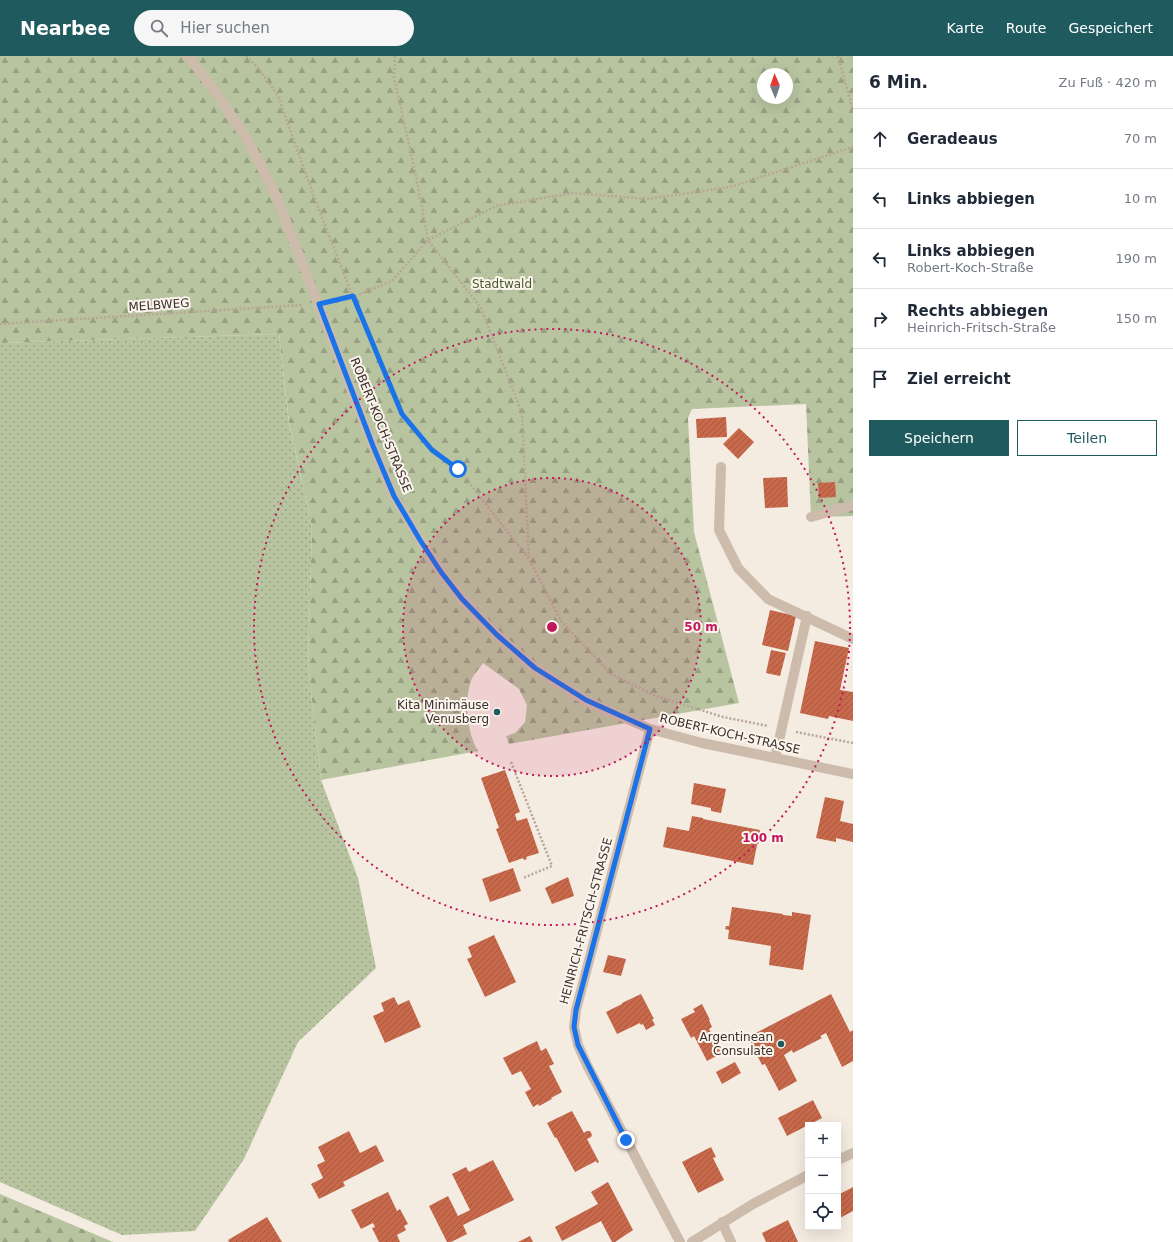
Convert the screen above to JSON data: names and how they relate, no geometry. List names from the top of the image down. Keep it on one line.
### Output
{"streets":{"street":["ROBERT-KOCH-STRASSE","HEINRICH-FRITSCH-STRASSE"],"path":["MELBWEG"]},"crossings":[["MELBWEG","ROBERT-KOCH-STRASSE"],["ROBERT-KOCH-STRASSE","HEINRICH-FRITSCH-STRASSE"]],"parks":["Stadtwald"],"places":["Kita Minimäuse Venusberg","Argentinean Consulate"],"north":"top","page":{"header":"Nearbee","search":"Hier suchen","nav":["Karte","Route","Gespeichert"],"heading":["6 Min.","Zu Fuß · 420 m"],"list":[["Geradeaus","70 m"],["Links abbiegen","10 m"],["Links abbiegen","Robert-Koch-Straße","190 m"],["Rechts abbiegen","Heinrich-Fritsch-Straße","150 m"],"Ziel erreicht"],"buttons":["Speichern","Teilen"],"map_buttons":["+","−"]},"rings":["50 m","100 m"]}
